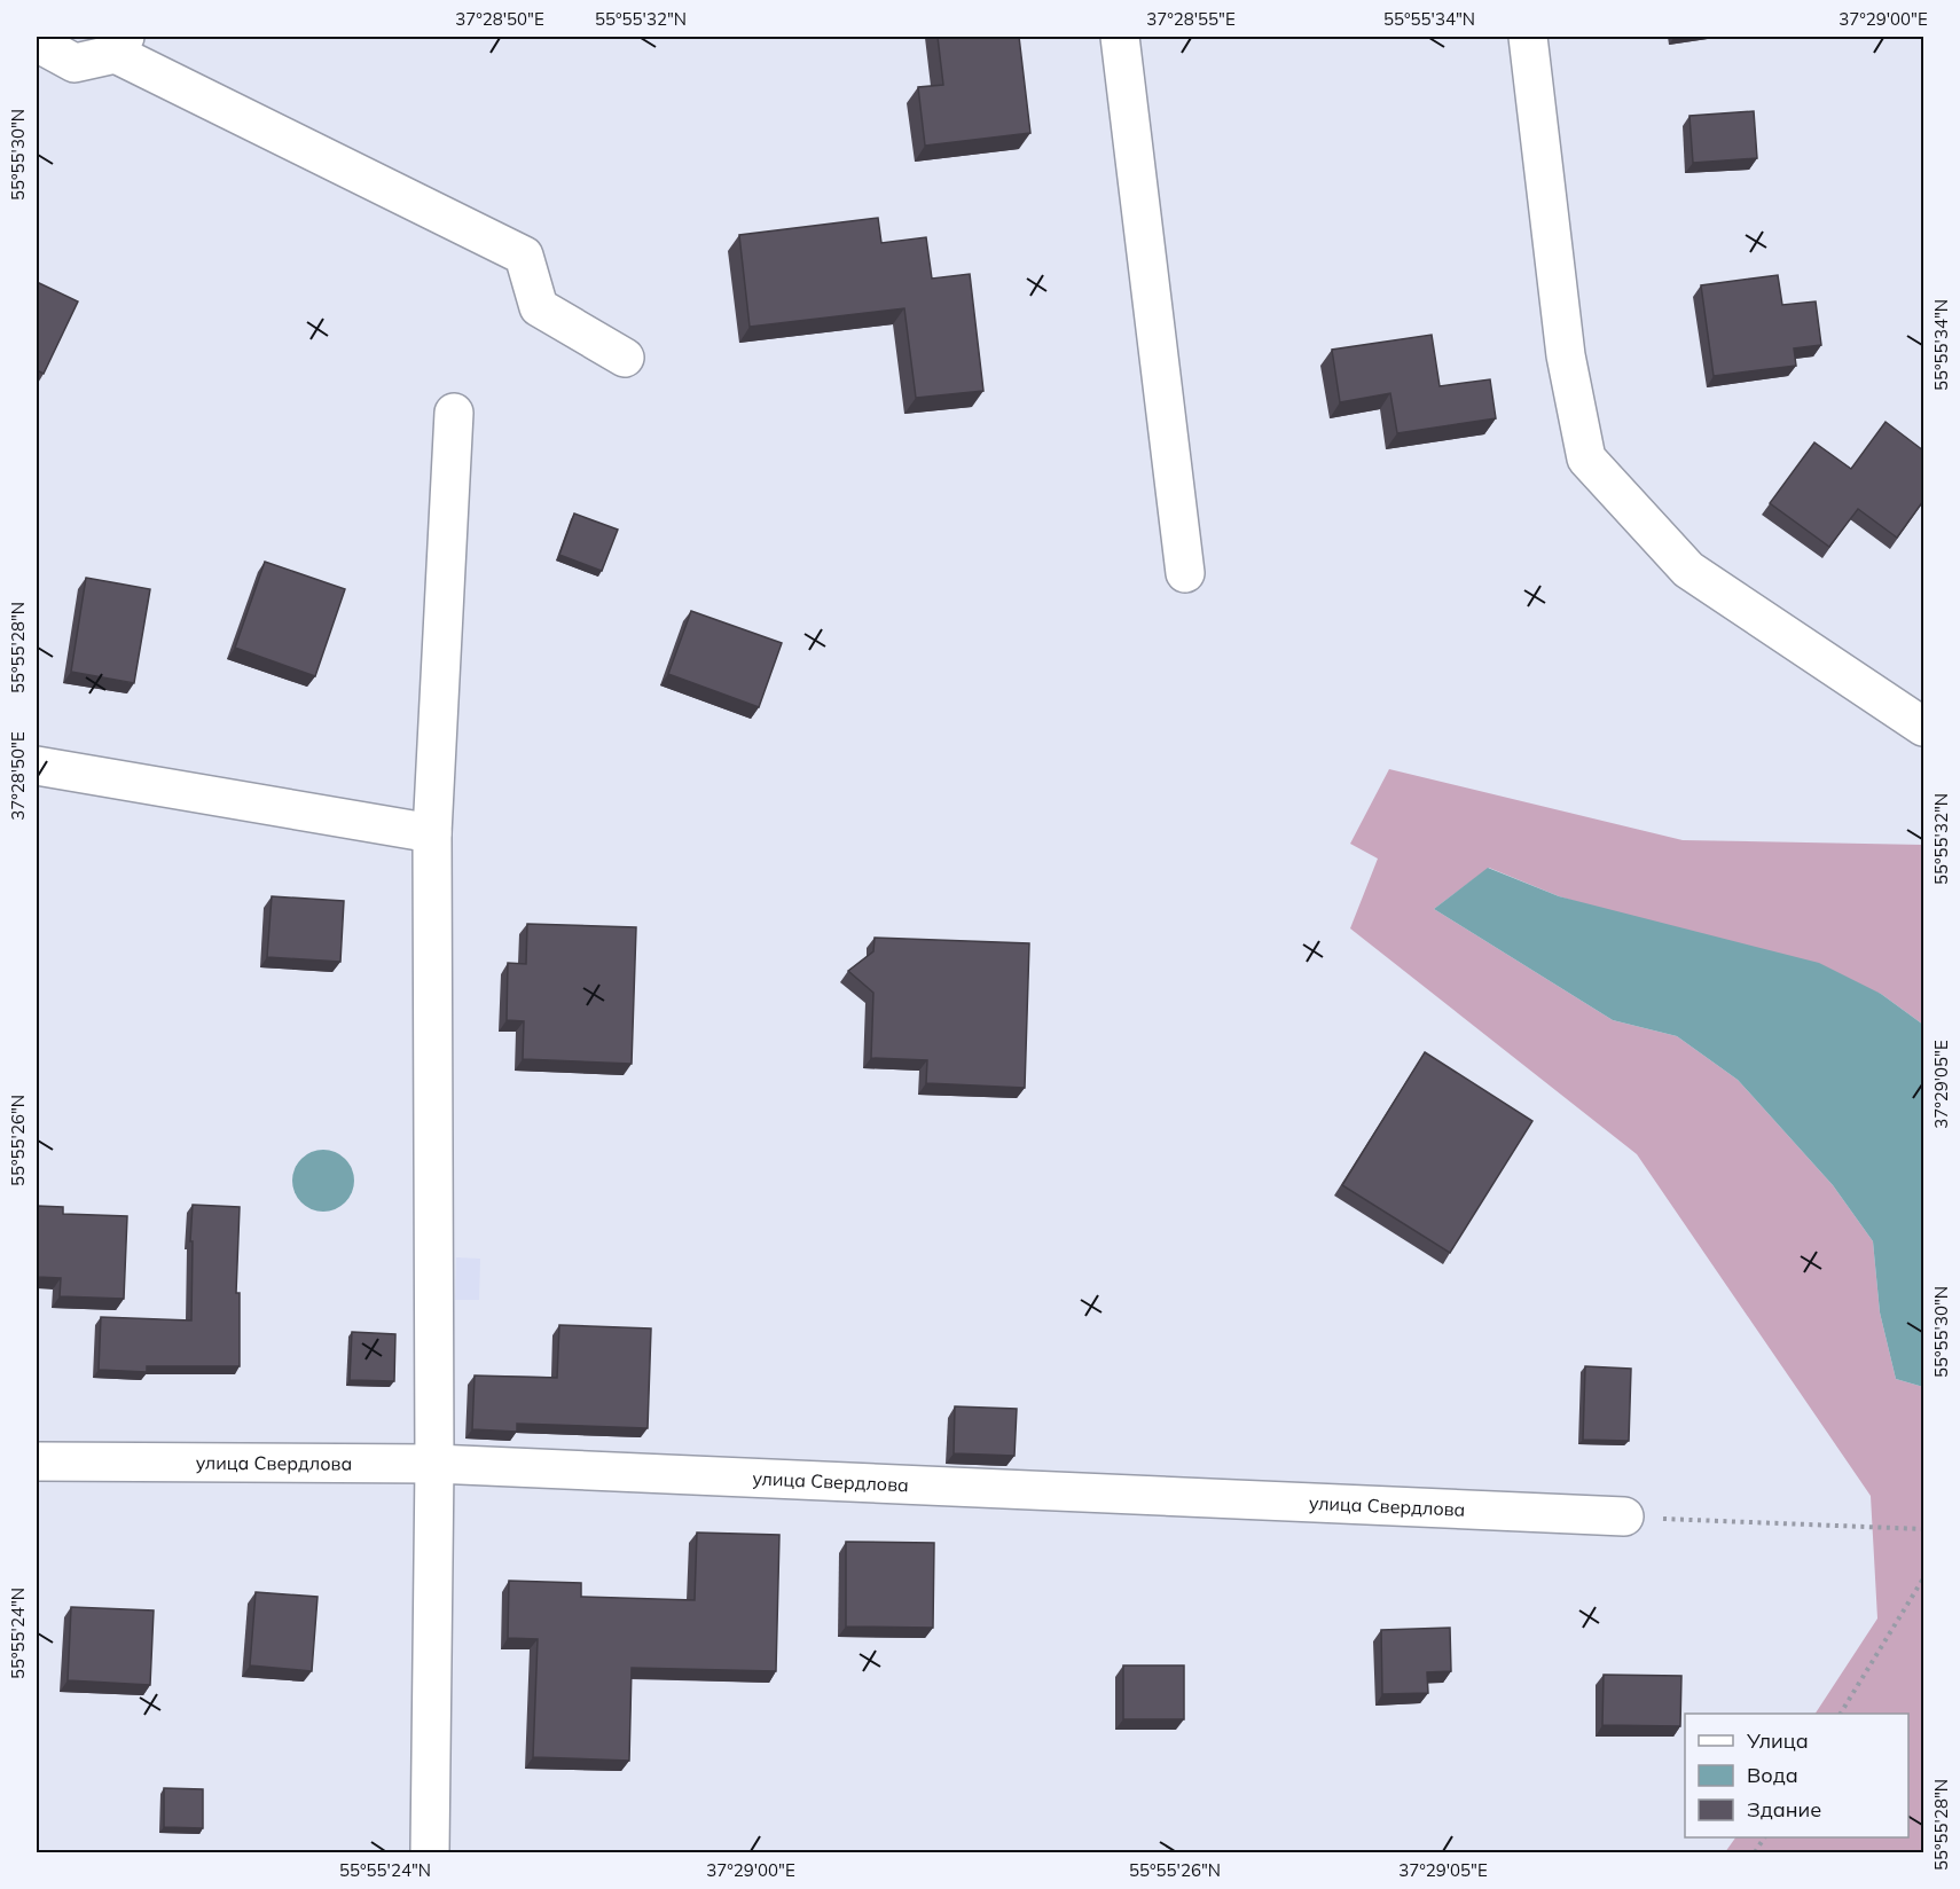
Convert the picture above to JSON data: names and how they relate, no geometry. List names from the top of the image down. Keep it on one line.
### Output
{"streets":{"street":["улица Свердлова"]},"legend":["Улица","Вода","Здание"],"coordinates":["37°28'50\"E","55°55'32\"N","37°28'55\"E","55°55'34\"N","37°29'00\"E","55°55'30\"N","55°55'28\"N","37°29'05\"E","55°55'26\"N","55°55'24\"N"]}
